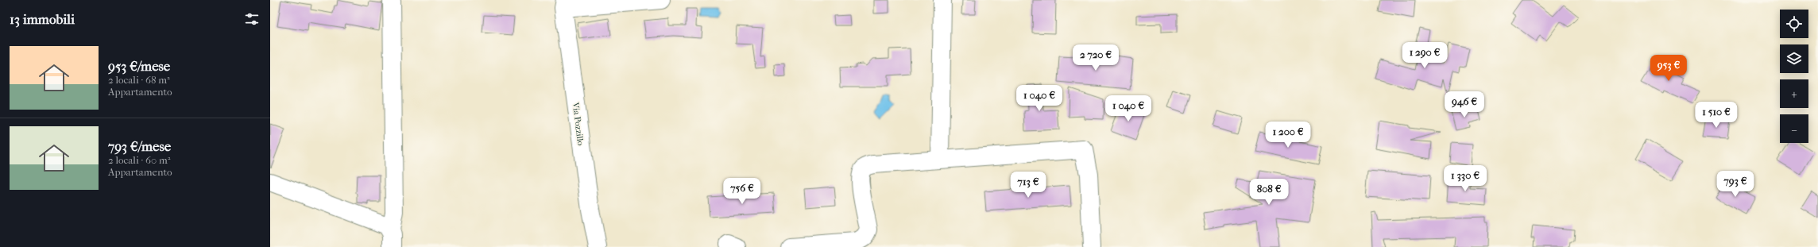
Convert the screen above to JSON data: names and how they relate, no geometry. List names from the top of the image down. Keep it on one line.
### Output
{"streets":{"street":["Via Pozzillo"]},"page":{"heading":"13 immobili","map_buttons":["+","−"],"list":[{"name":"953 €/mese","note":"2 locali · 68 m² · Appartamento"},{"name":"793 €/mese","note":"2 locali · 60 m² · Appartamento"}],"price":["1 290 €","2 720 €","953 €","1 040 €","946 €","1 040 €","1 510 €","1 200 €","1 330 €","793 €","713 €","756 €","808 €"]}}
